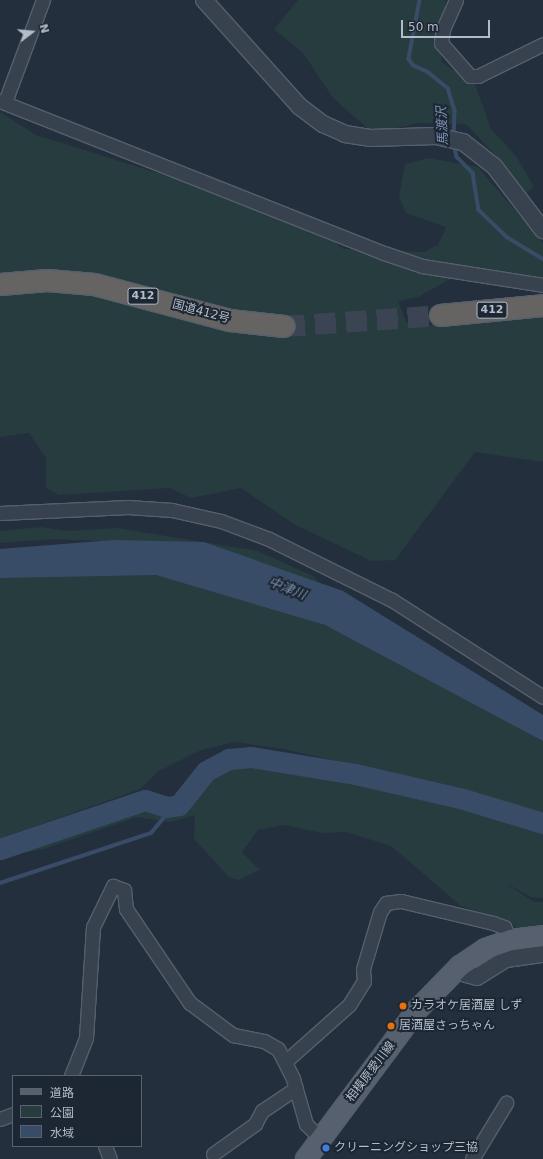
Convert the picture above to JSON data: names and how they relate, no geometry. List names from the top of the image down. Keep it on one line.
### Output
{"streets":{"highway":["412","国道412号"],"main road":["相模原愛川線"]},"water":["馬渡沢","中津川"],"places":["カラオケ居酒屋 しず","居酒屋さっちゃん","クリーニングショップ三協"],"legend":["道路","公園","水域"],"scale_bar":"50 m","north":"right"}
